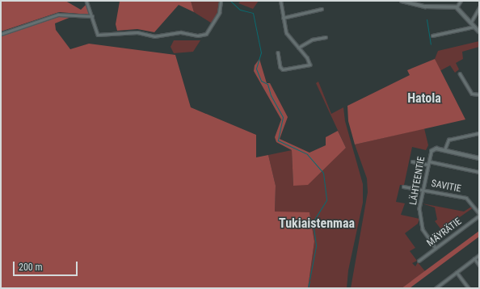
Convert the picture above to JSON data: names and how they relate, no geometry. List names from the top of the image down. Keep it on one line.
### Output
{"streets":{"street":["LÄHTEENTIE","SAVITIE","MÄYRÄTIE"]},"crossings":[["LÄHTEENTIE","SAVITIE"],["LÄHTEENTIE","MÄYRÄTIE"]],"districts":["Hatola","Tukiaistenmaa"],"scale_bar":"200 m"}
